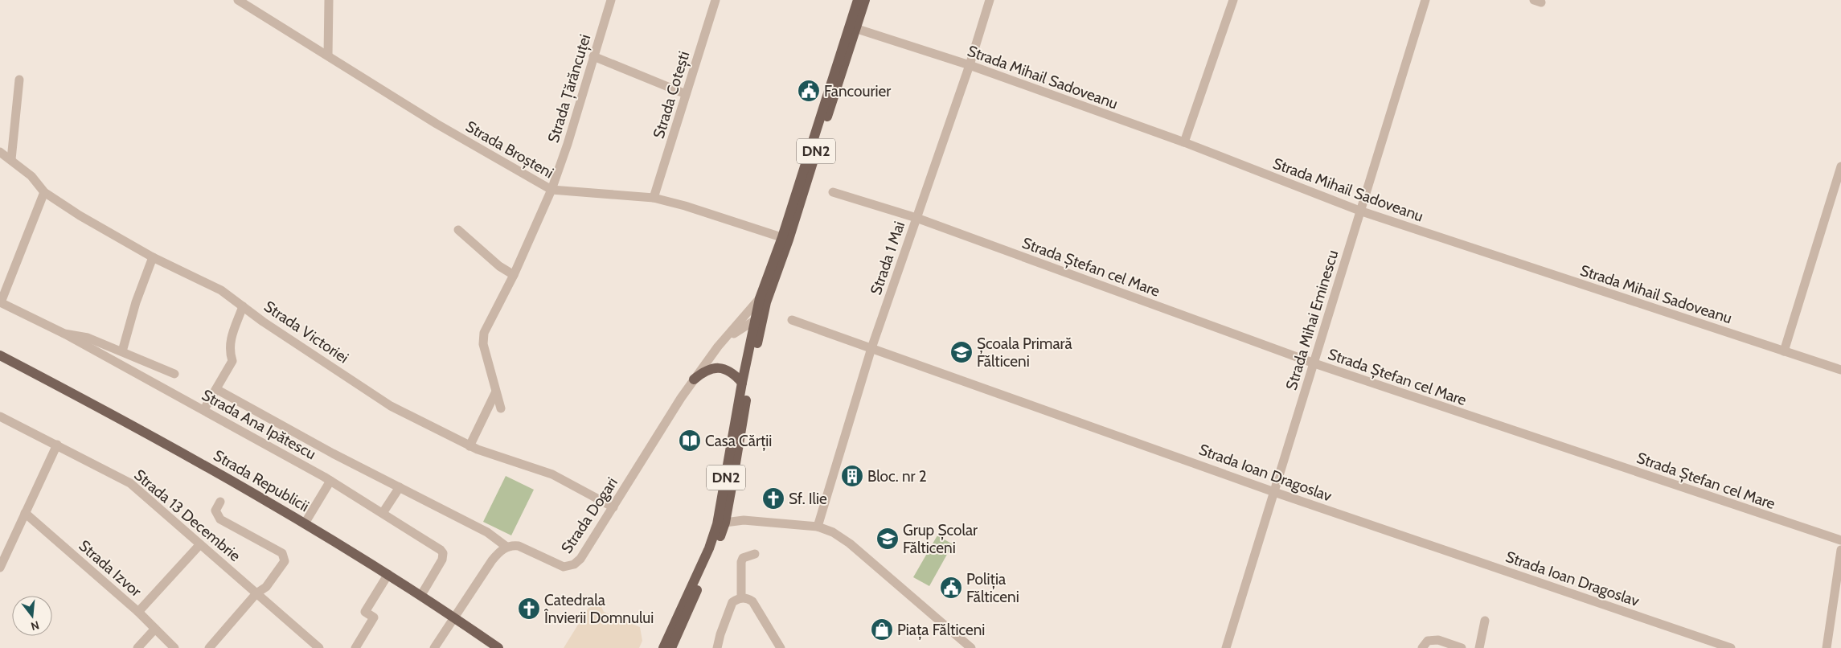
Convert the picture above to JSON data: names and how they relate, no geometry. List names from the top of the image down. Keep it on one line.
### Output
{"streets":{"main road":["DN2","Strada Republicii"],"street":["Strada Mihail Sadoveanu","Strada Țărăncuței","Strada Cotești","Strada Broșteni","Strada 1 Mai","Strada Ștefan cel Mare","Strada Mihai Eminescu","Strada Victoriei","Strada Ana Ipătescu","Strada Ioan Dragoslav","Strada 13 Decembrie","Strada Dogari","Strada Izvor"]},"crossings":[["Strada Mihail Sadoveanu","DN2"],["Strada Mihail Sadoveanu","Strada 1 Mai"],["Strada Mihail Sadoveanu","Strada Mihai Eminescu"],["Strada Țărăncuței","Strada Broșteni"],["Strada Cotești","Strada Broșteni"],["Strada Broșteni","DN2"],["DN2","Strada Dogari"],["Strada 1 Mai","Strada Ștefan cel Mare"],["Strada 1 Mai","Strada Ioan Dragoslav"],["Strada Ștefan cel Mare","Strada Mihai Eminescu"],["Strada Mihai Eminescu","Strada Ioan Dragoslav"],["Strada Victoriei","Strada Dogari"],["Strada Ana Ipătescu","Strada Republicii"]],"places":{"public building":["Fancourier","Poliția Fălticeni"],"school or university":["Școala Primară Fălticeni","Grup Școlar Fălticeni"],"library":["Casa Cărții"],"building":["Bloc. nr 2"],"church":["Sf. Ilie","Catedrala Învierii Domnului"],"shop":["Piața Fălticeni"]},"north":"bottom"}
